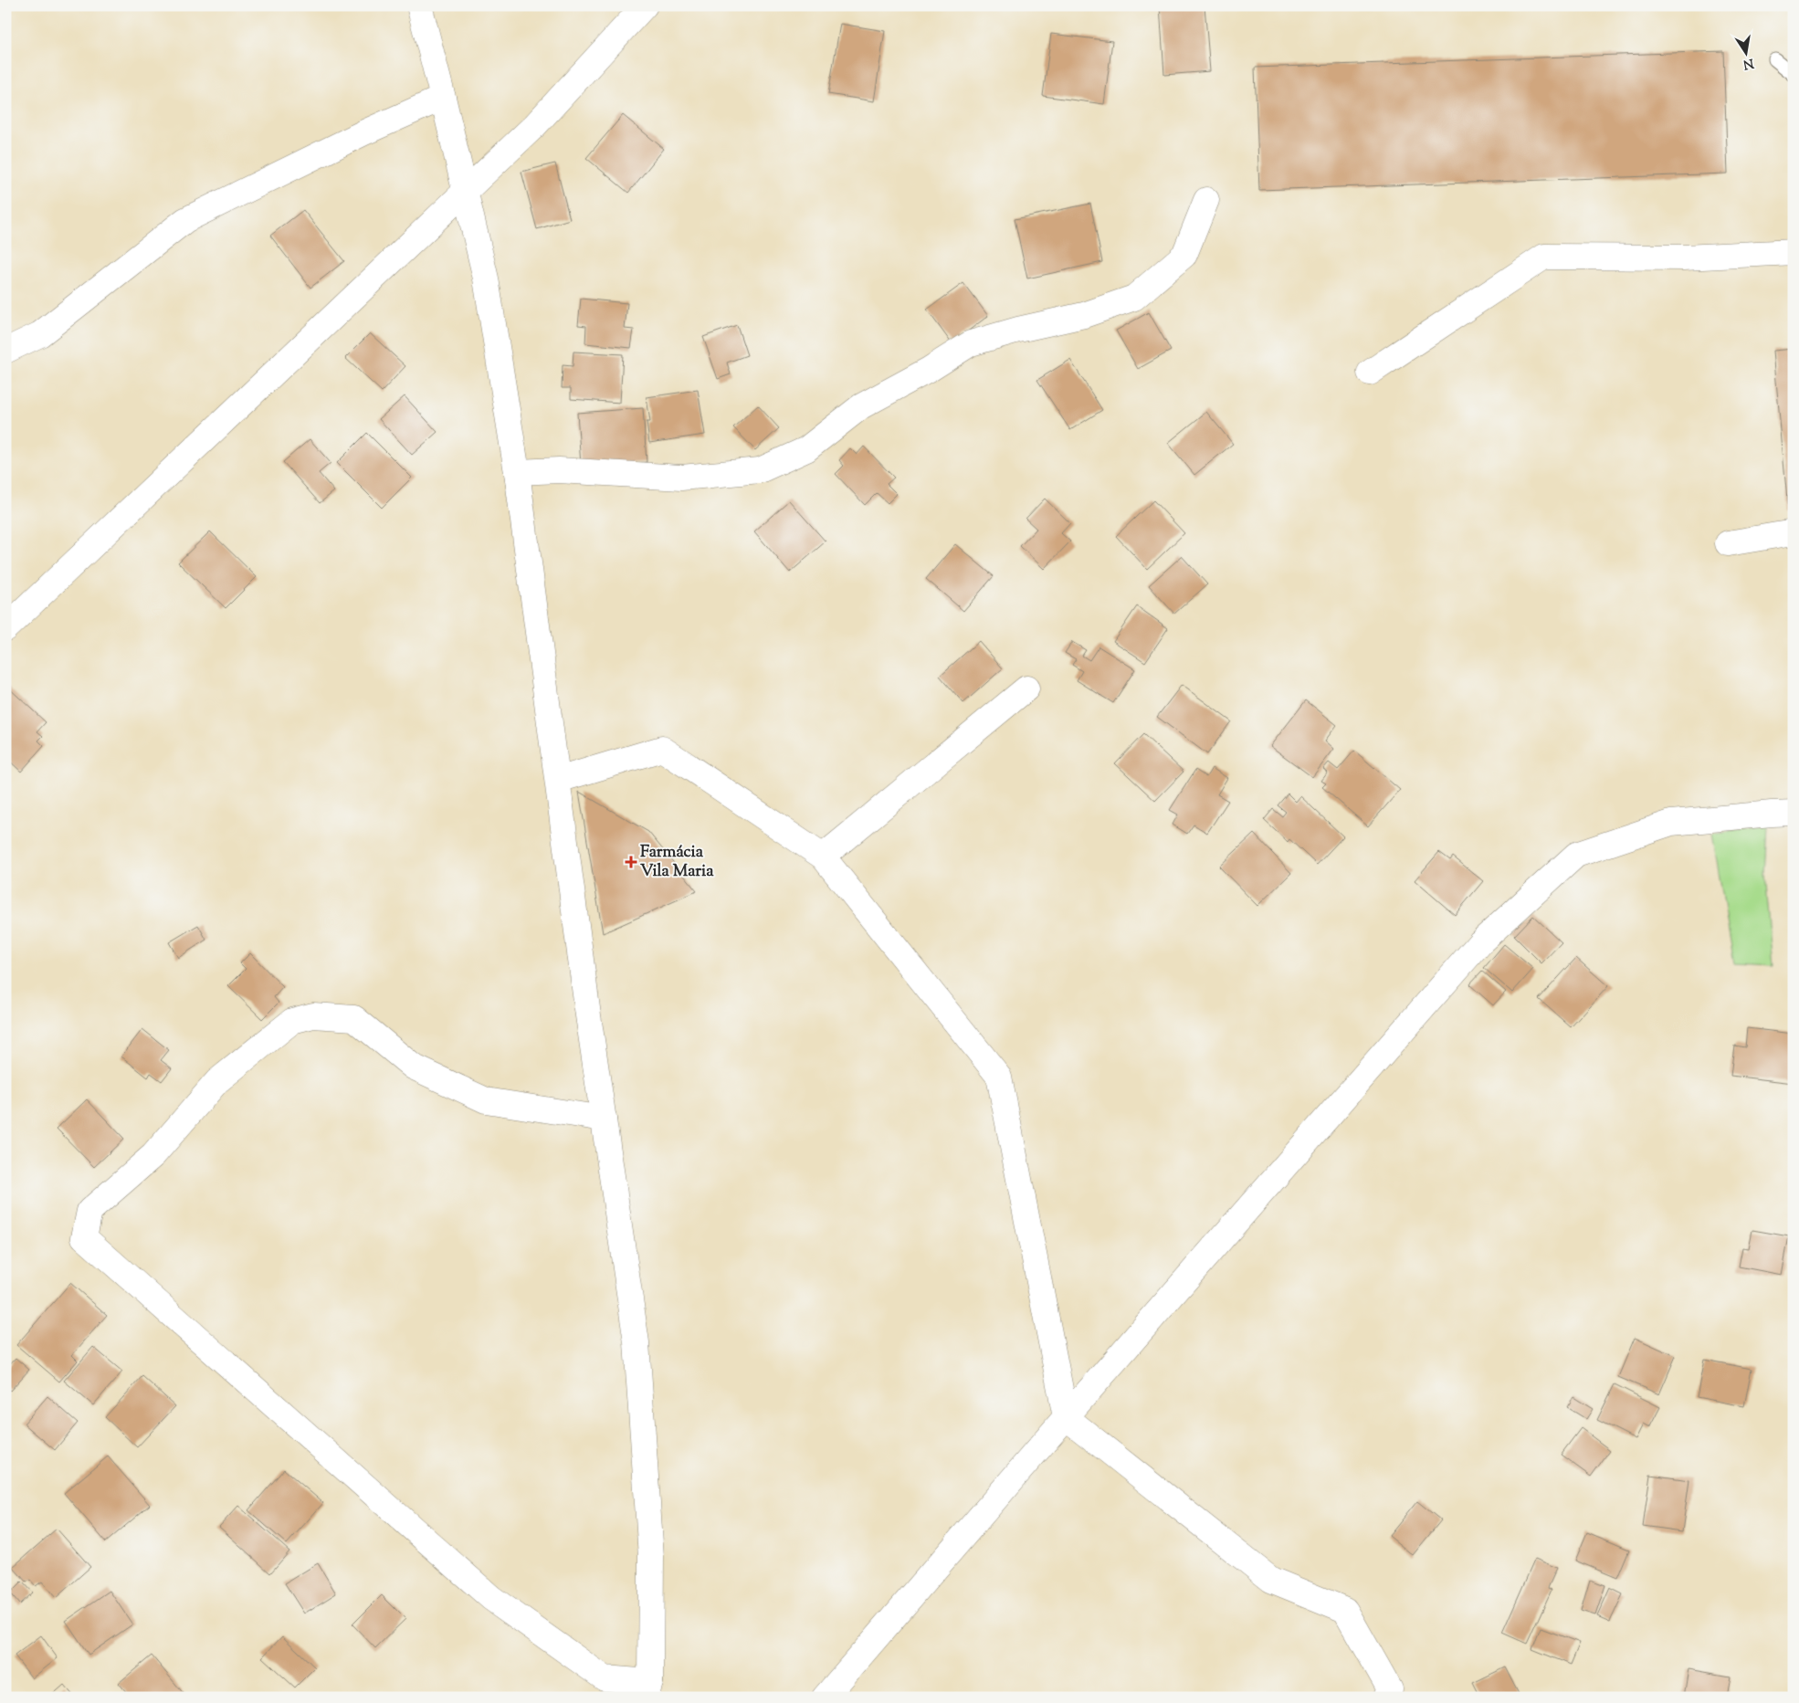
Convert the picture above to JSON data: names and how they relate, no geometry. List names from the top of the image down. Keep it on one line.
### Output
{"places":{"health":["Farmácia Vila Maria"]},"north":"bottom"}
